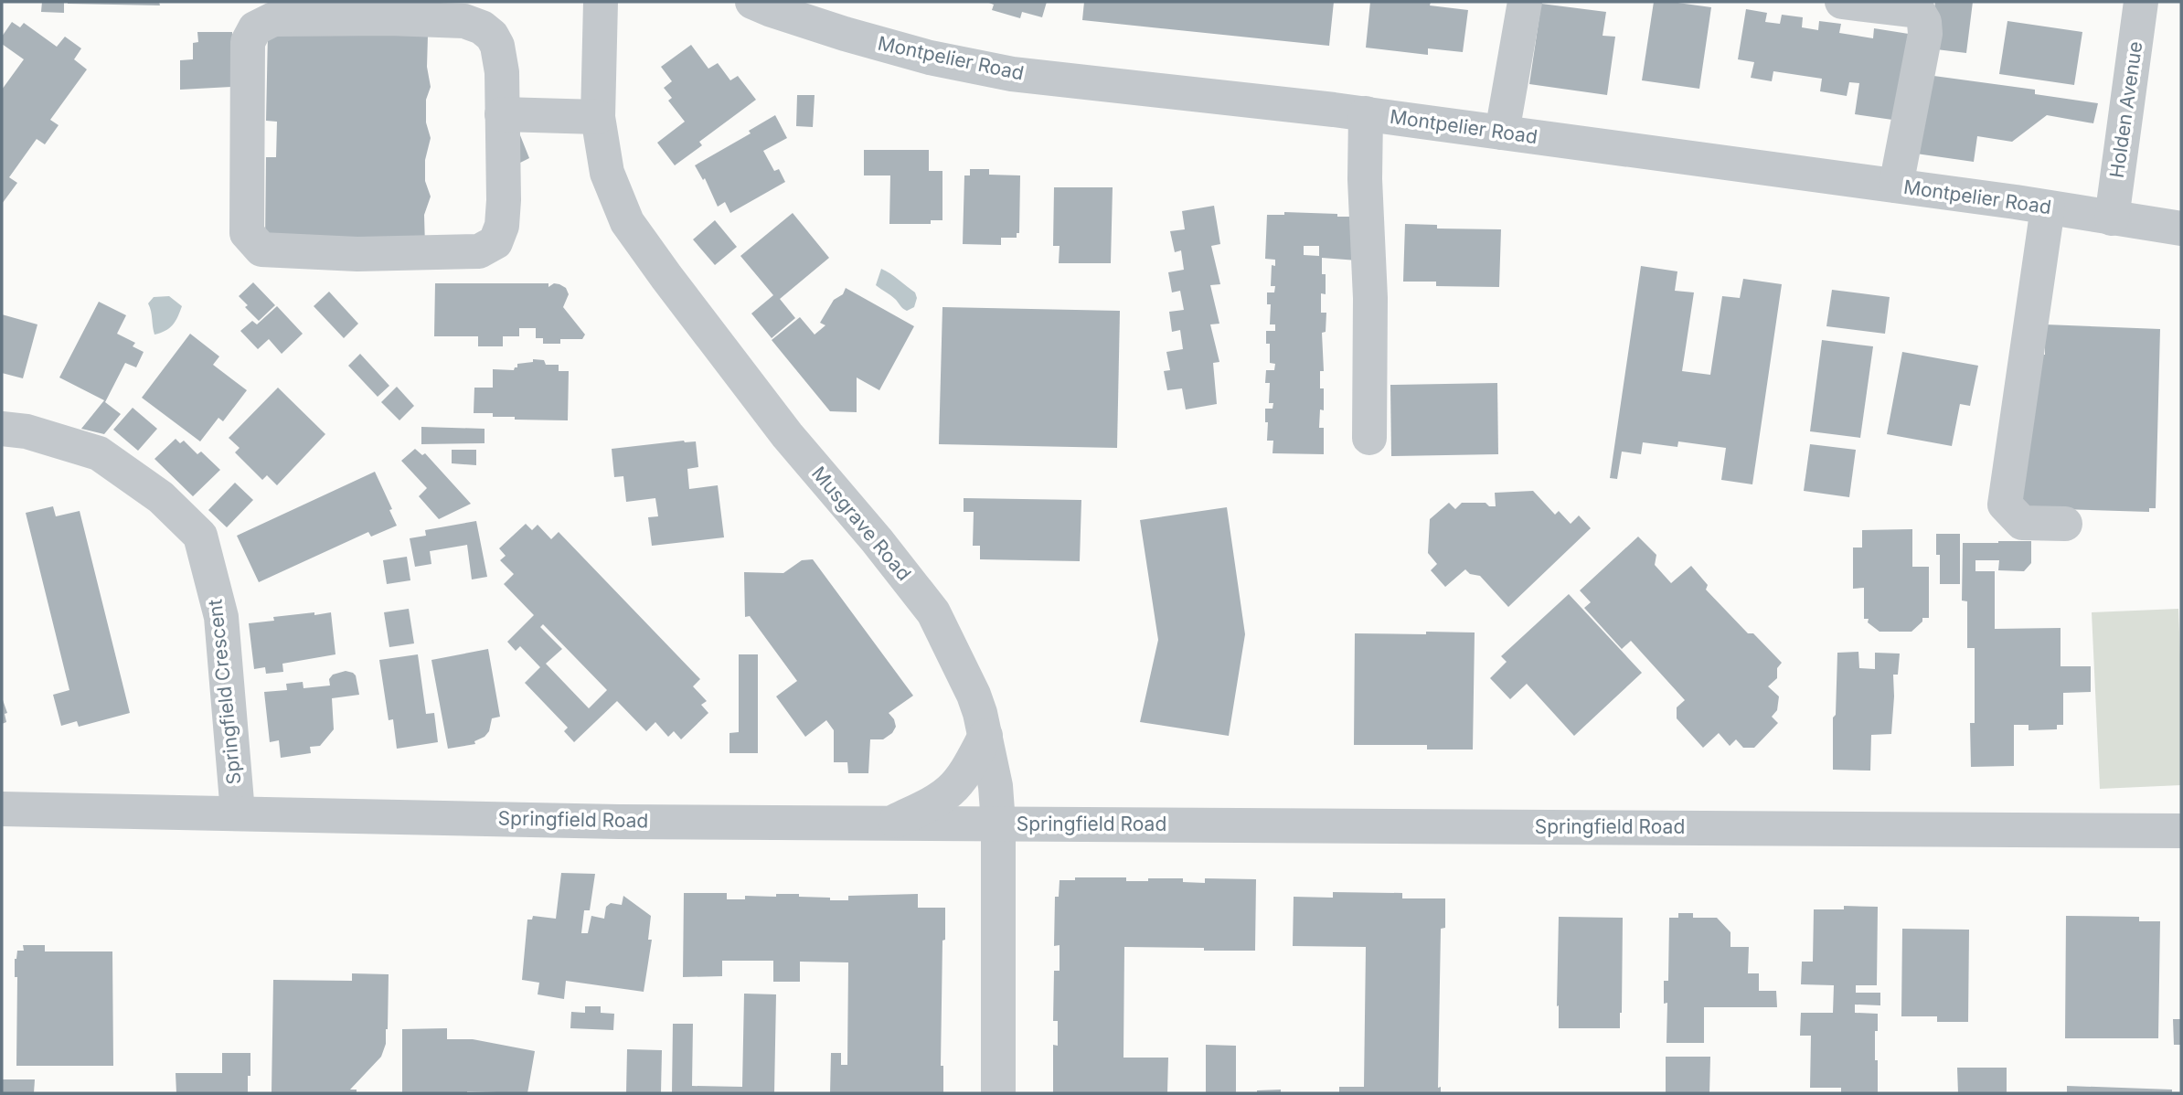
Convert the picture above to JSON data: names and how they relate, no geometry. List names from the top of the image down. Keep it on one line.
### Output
{"streets":{"street":["Montpelier Road","Holden Avenue","Musgrave Road","Springfield Crescent","Springfield Road"]},"crossings":[["Montpelier Road","Holden Avenue"],["Musgrave Road","Springfield Road"],["Springfield Crescent","Springfield Road"]]}
